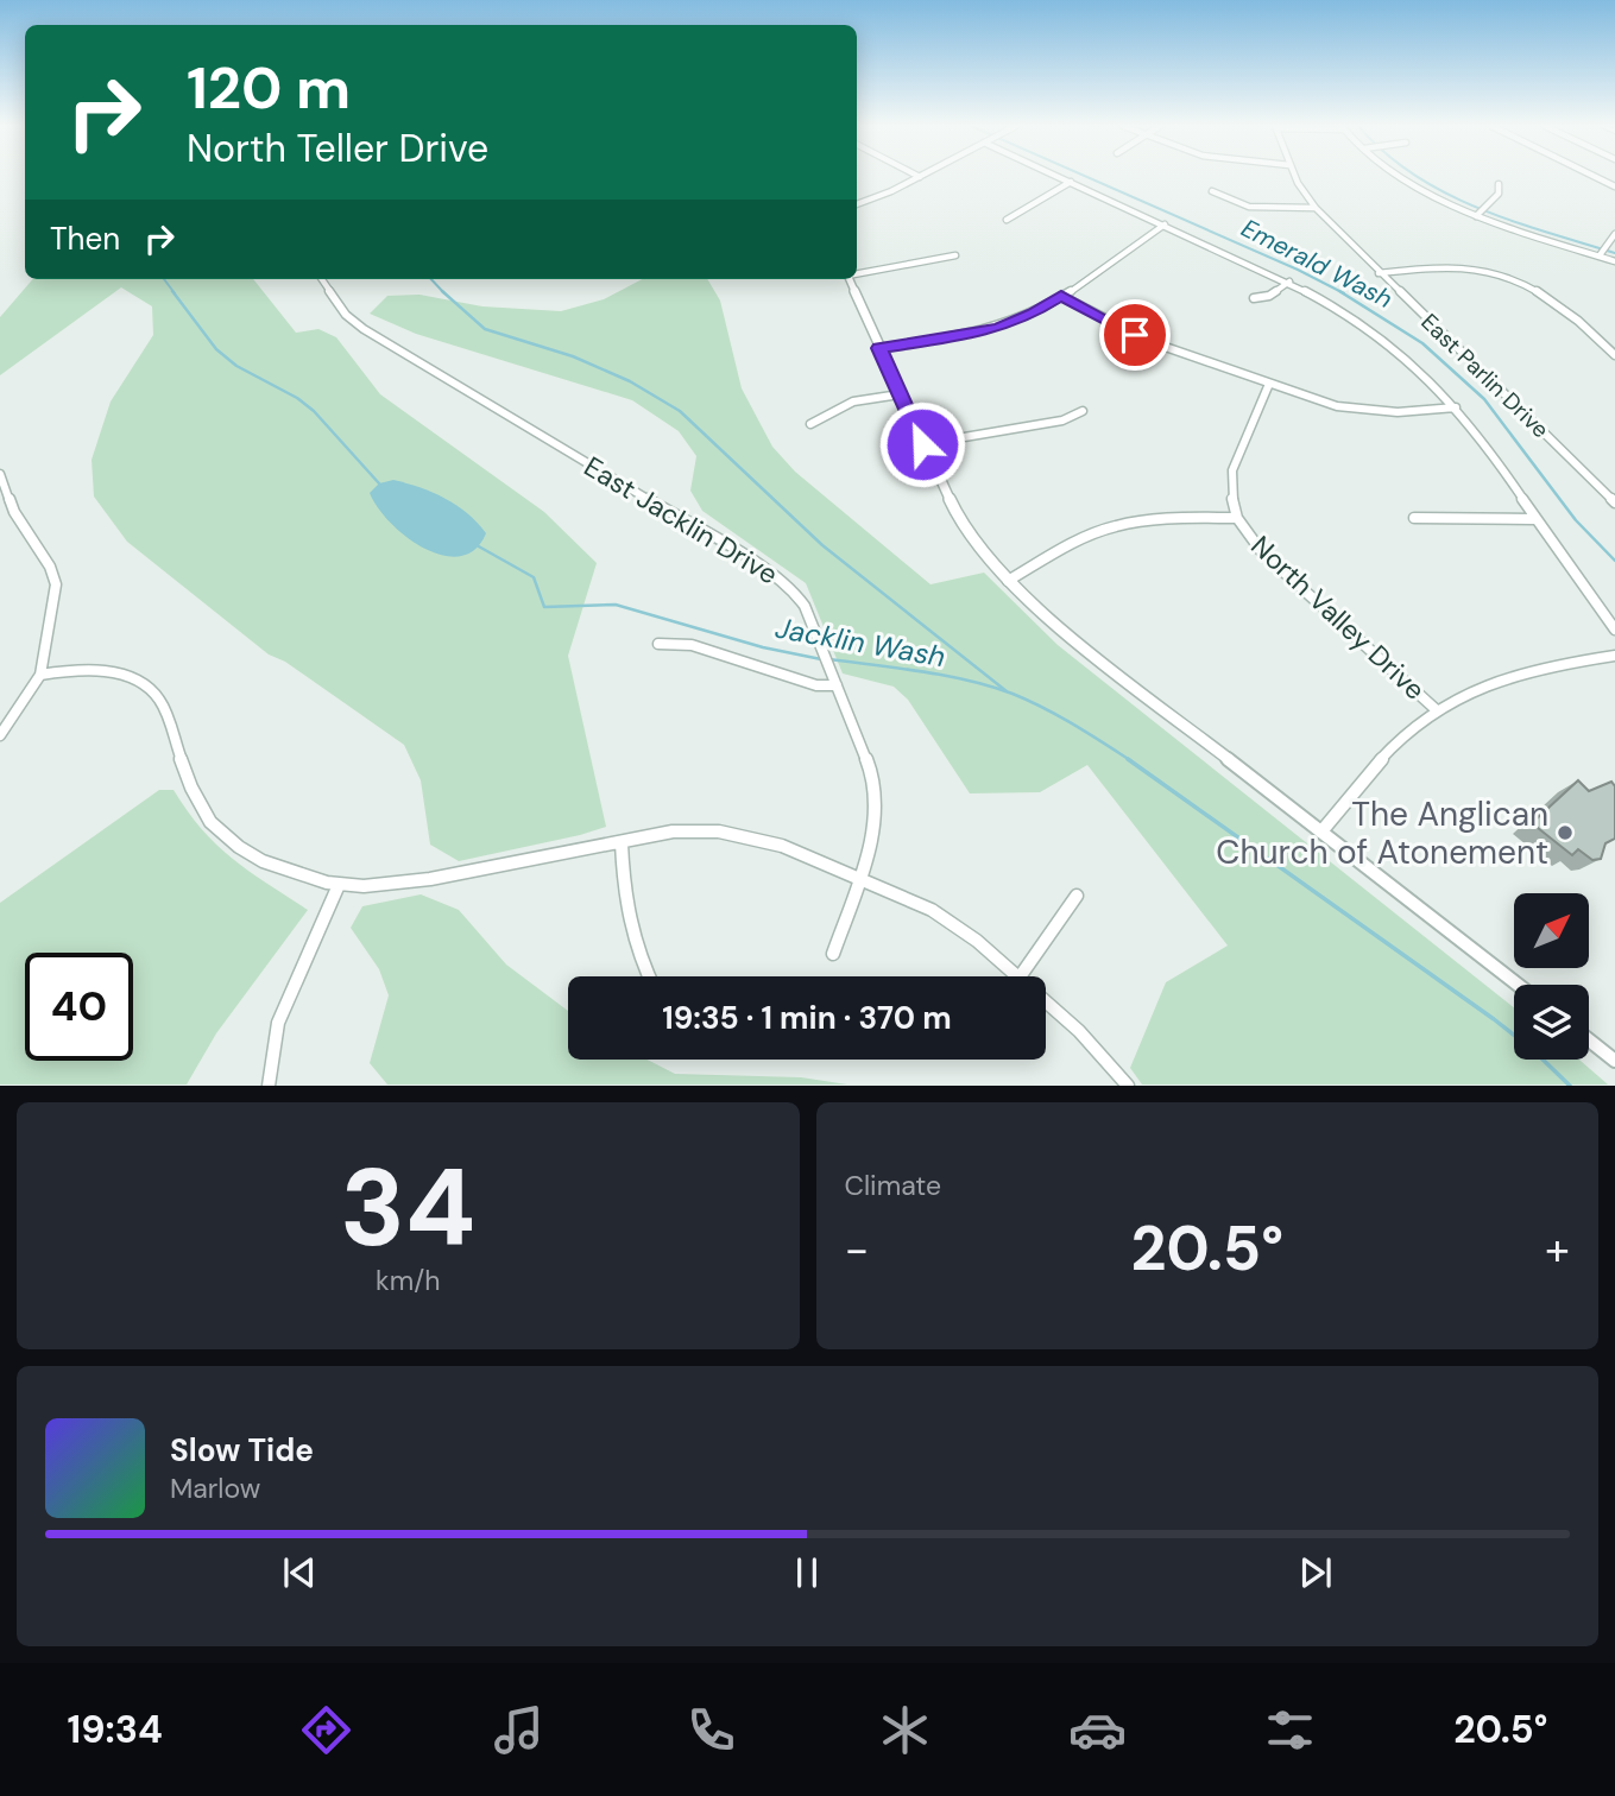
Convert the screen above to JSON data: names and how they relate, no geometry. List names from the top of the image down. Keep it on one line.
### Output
{"streets":{"street":["East Parlin Drive","East Jacklin Drive","North Valley Drive"]},"water":["Emerald Wash","Jacklin Wash"],"places":["The Anglican Church of Atonement"],"north":"top right","page":{"turn":["120 m","North Teller Drive"],"then":"Then","limit":"40","trip":"19:35 · 1 min · 370 m","tile":[["34","km/h"],"Climate"],"heat":["−","20.5°","+"],"song":["Slow Tide","Marlow"],"tabs":["19:34","20.5°"]}}
